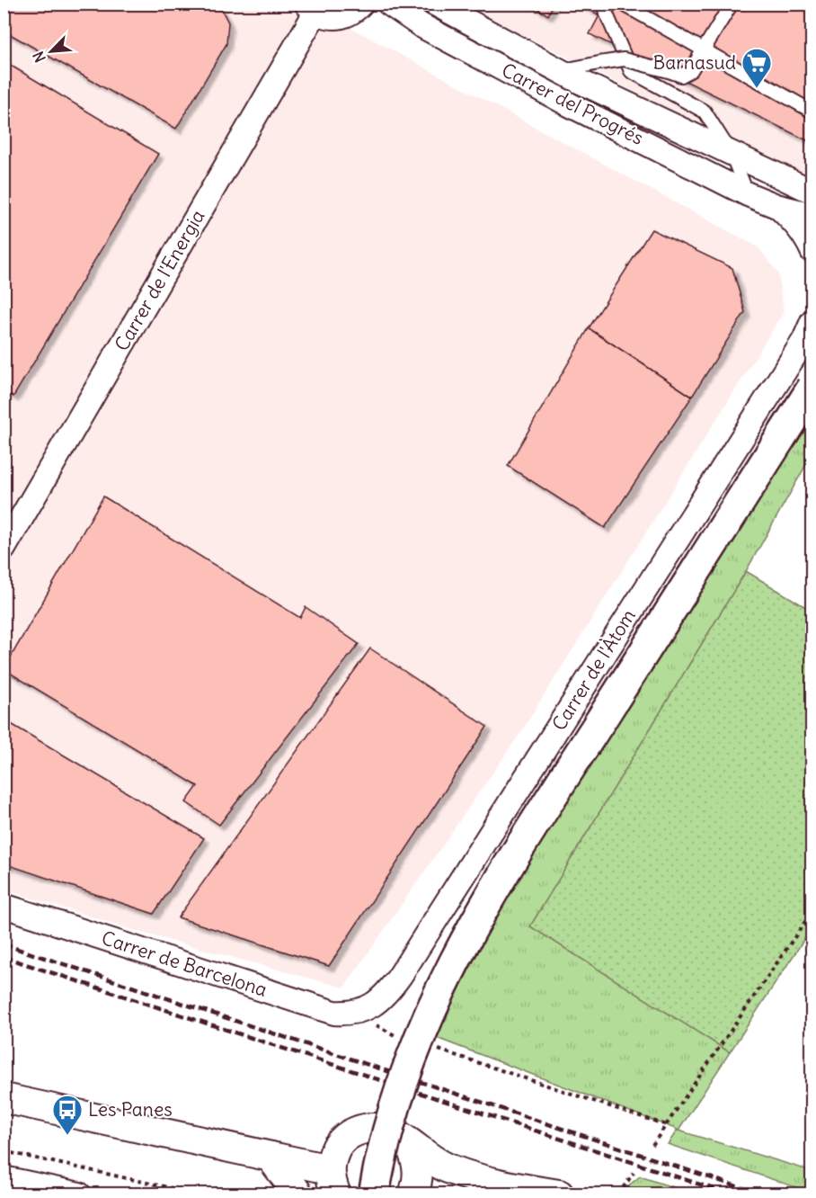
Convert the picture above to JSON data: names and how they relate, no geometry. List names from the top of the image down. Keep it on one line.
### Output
{"streets":{"street":["Carrer del Progrés","Carrer de l'Energia","Carrer de l'Àtom","Carrer de Barcelona"]},"crossings":[["Carrer de l'Àtom","Carrer de Barcelona"]],"places":{"supermarket":["Barnasud"],"bus stop":["Les Panes"]},"north":"bottom left"}
